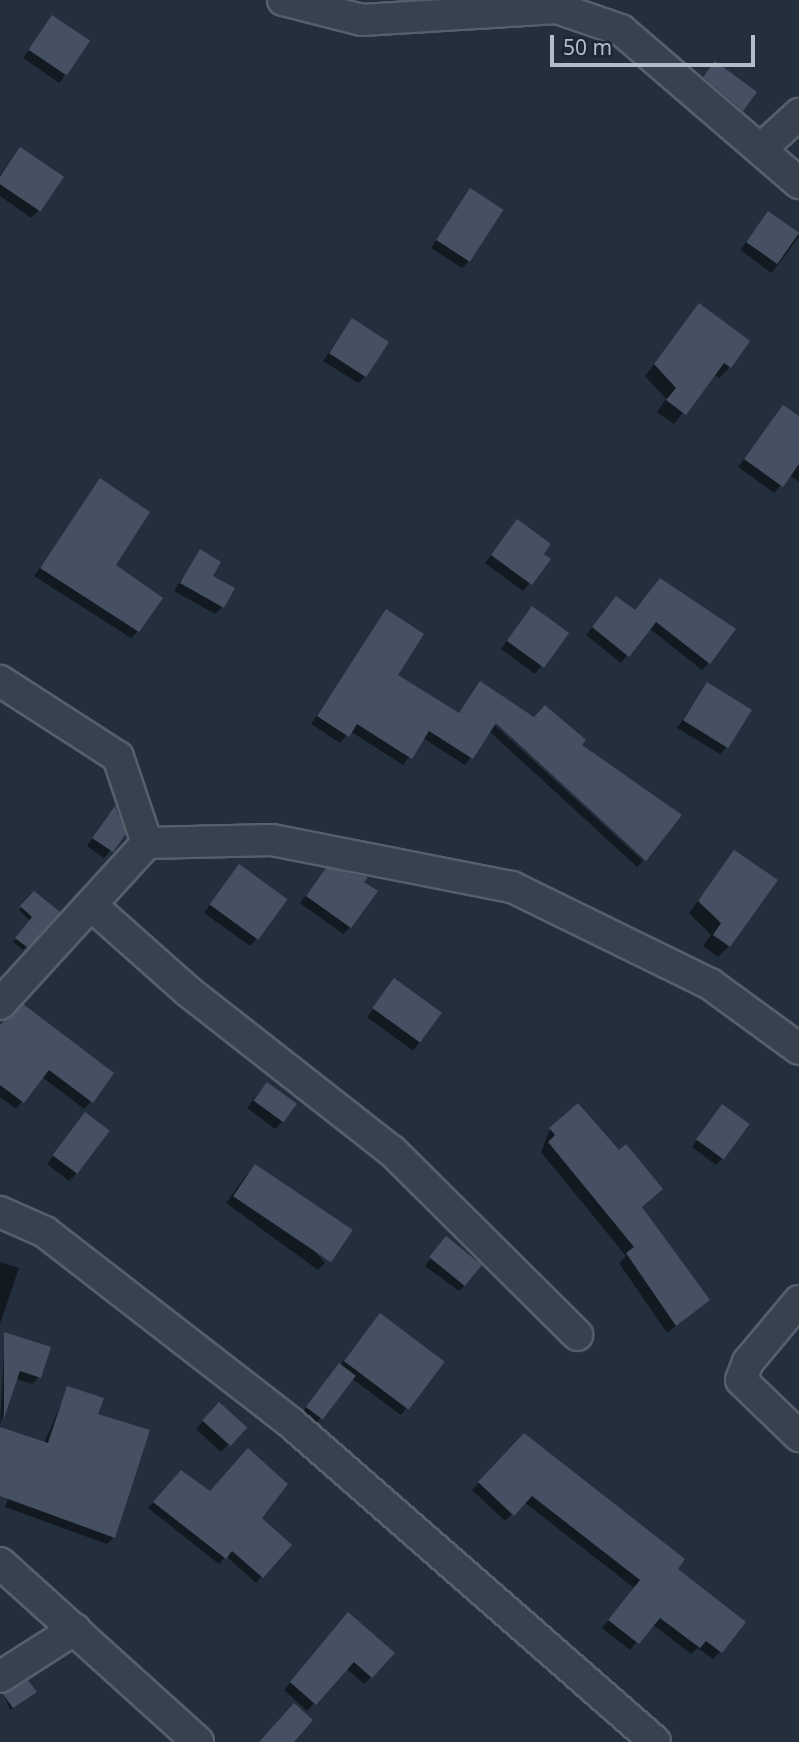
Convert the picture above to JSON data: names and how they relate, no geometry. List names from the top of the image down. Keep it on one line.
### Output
{"scale_bar":"50 m"}
